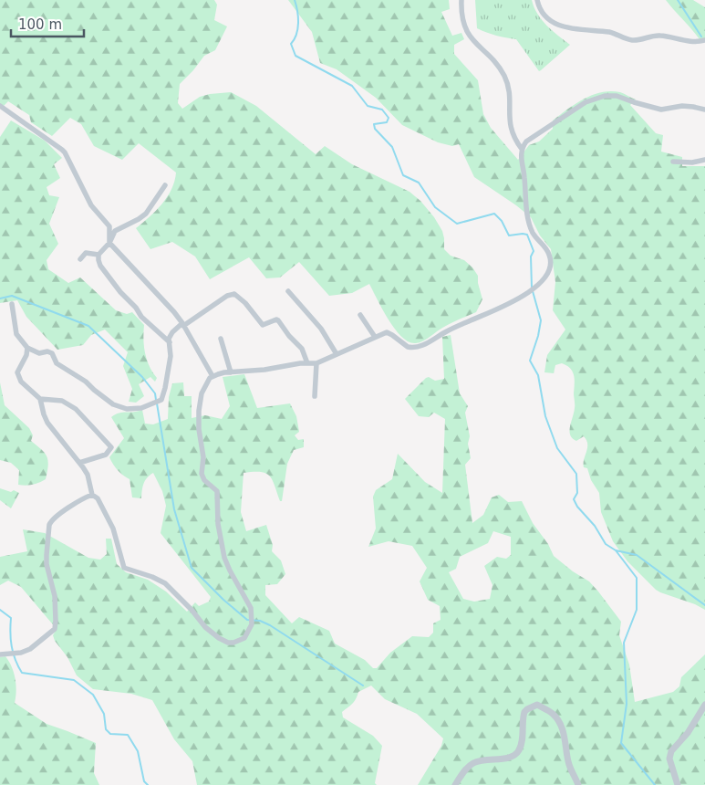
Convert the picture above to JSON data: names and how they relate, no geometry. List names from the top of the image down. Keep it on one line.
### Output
{"scale_bar":"100 m"}
